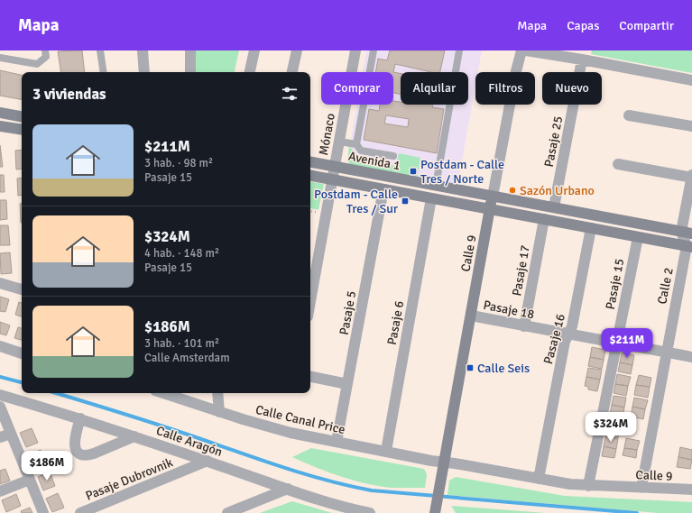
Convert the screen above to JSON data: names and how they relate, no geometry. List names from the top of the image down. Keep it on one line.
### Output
{"streets":{"street":["Mónaco","Pasaje 25","Avenida 1","Calle 9","Pasaje 17","Pasaje 15","Calle 2","Pasaje 18","Pasaje 5","Pasaje 6","Pasaje 16","Calle Canal Price","Calle Aragón","Pasaje Dubrovnik"]},"crossings":[["Mónaco","Avenida 1"],["Pasaje 25","Avenida 1"],["Avenida 1","Calle 9"],["Avenida 1","Pasaje 17"],["Avenida 1","Pasaje 15"],["Avenida 1","Calle 2"],["Avenida 1","Pasaje 5"],["Avenida 1","Pasaje 6"],["Avenida 1","Pasaje 16"],["Calle 9","Pasaje 15"],["Calle 9","Calle 2"],["Calle 9","Pasaje 18"],["Calle 9","Pasaje 16"],["Calle 9","Calle Canal Price"],["Pasaje 17","Pasaje 18"],["Pasaje 15","Pasaje 18"],["Calle 2","Pasaje 18"],["Pasaje 18","Pasaje 16"],["Pasaje 5","Calle Canal Price"],["Pasaje 6","Calle Canal Price"],["Calle Aragón","Pasaje Dubrovnik"]],"places":{"transit":["Postdam - Calle Tres / Norte","Postdam - Calle Tres / Sur","Calle Seis"],"other":["Sazón Urbano"]},"page":{"header":"Mapa","nav":["Mapa","Capas","Compartir"],"chip":["Comprar","Alquilar","Filtros","Nuevo"],"heading":"3 viviendas","list":[{"name":"$211M","note":"3 hab. · 98 m² · Pasaje 15"},{"name":"$324M","note":"4 hab. · 148 m² · Pasaje 15"},{"name":"$186M","note":"3 hab. · 101 m² · Calle Amsterdam"}],"price":["$211M","$324M","$186M"]}}
